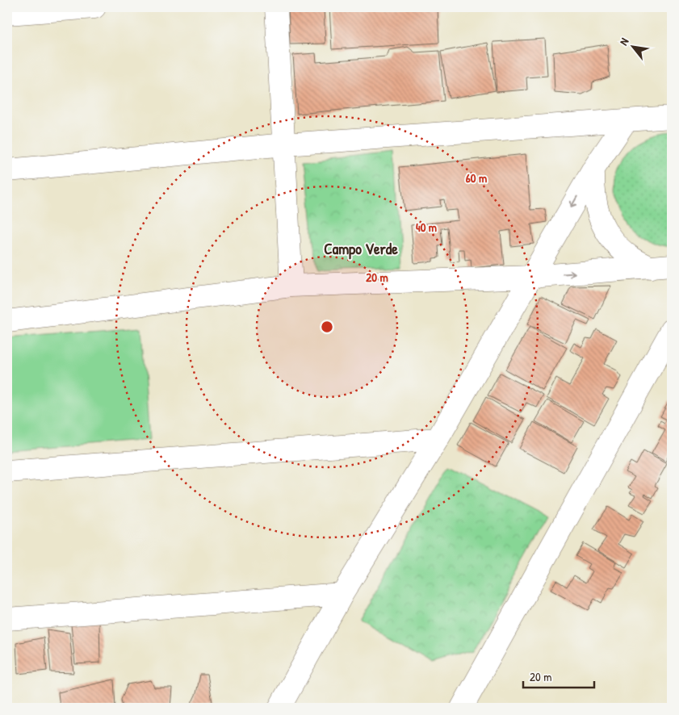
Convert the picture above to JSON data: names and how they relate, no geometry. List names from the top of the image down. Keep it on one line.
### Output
{"districts":["Campo Verde"],"scale_bar":"20 m","north":"top left","rings":["60 m","40 m","20 m"]}
